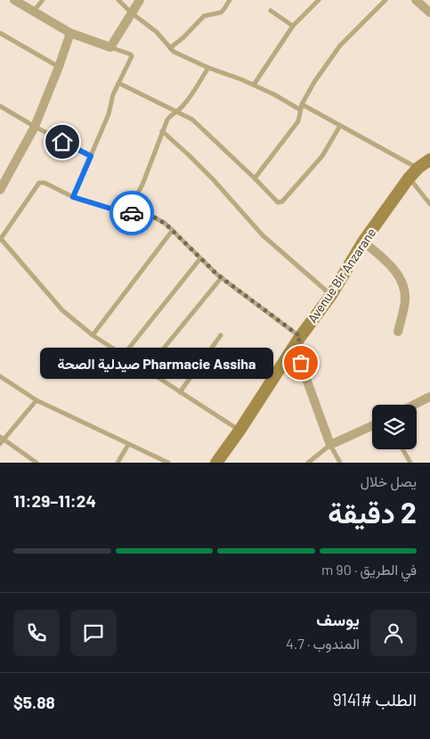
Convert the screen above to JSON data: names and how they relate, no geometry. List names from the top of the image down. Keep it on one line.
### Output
{"streets":{"street":["Avenue Bir Anzarane"]},"places":["Pharmacie Assiha صيدلية الصحة"],"page":{"bubble":"Pharmacie Assiha صيدلية الصحة","heading":["2 دقيقة","يصل خلال","11:24–11:29"],"panel":["يوسف","المندوب · 4.7","الطلب #9141","$5.88"],"bar":"في الطريق · 90 m"}}
